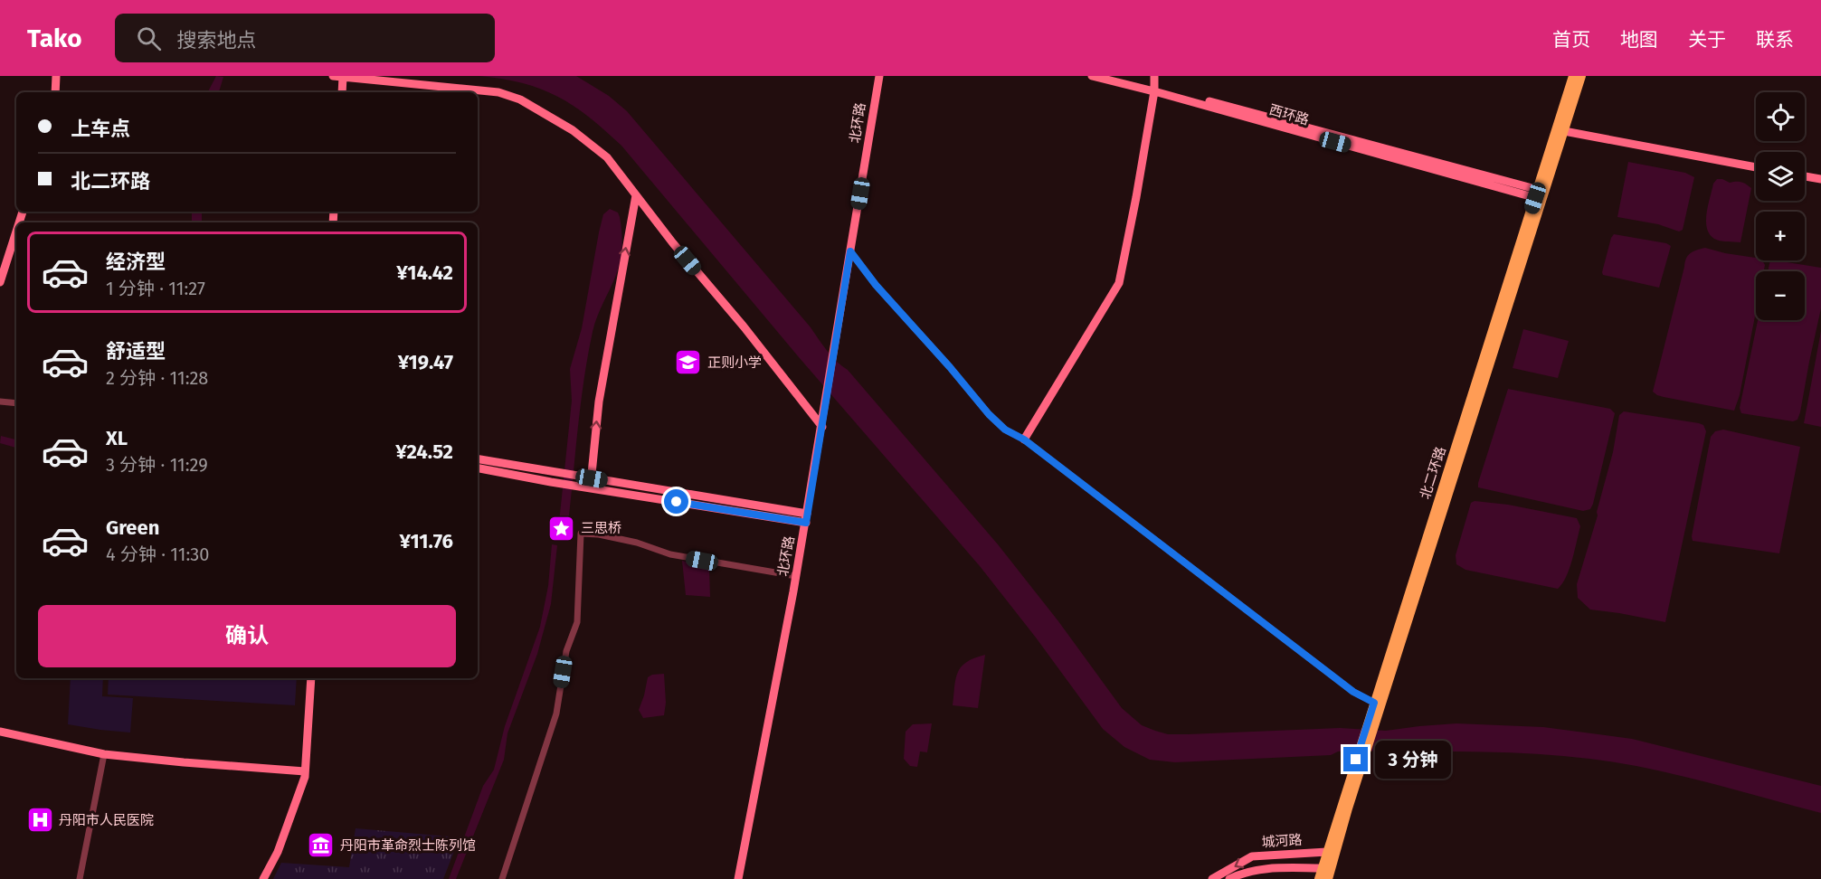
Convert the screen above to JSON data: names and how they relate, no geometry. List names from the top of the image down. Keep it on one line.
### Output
{"streets":{"main road":["北二环路"],"street":["西环路","北环路","城河路"]},"crossings":[["西环路","北二环路"],["北二环路","城河路"]],"places":{"school or university":["正则小学"],"place":["三思桥"],"hospital":["丹阳市人民医院"],"museum":["丹阳市革命烈士陈列馆"]},"page":{"header":"Tako","search":"搜索地点","nav":["首页","地图","关于","联系"],"map_buttons":["+","−"],"banner":["上车点","北二环路"],"list":[{"name":"经济型","note":"1 分钟 · 11:27","value":"¥14.42"},{"name":"舒适型","note":"2 分钟 · 11:28","value":"¥19.47"},{"name":"XL","note":"3 分钟 · 11:29","value":"¥24.52"},{"name":"Green","note":"4 分钟 · 11:30","value":"¥11.76"}],"buttons":"确认","bubble":"3 分钟"}}
